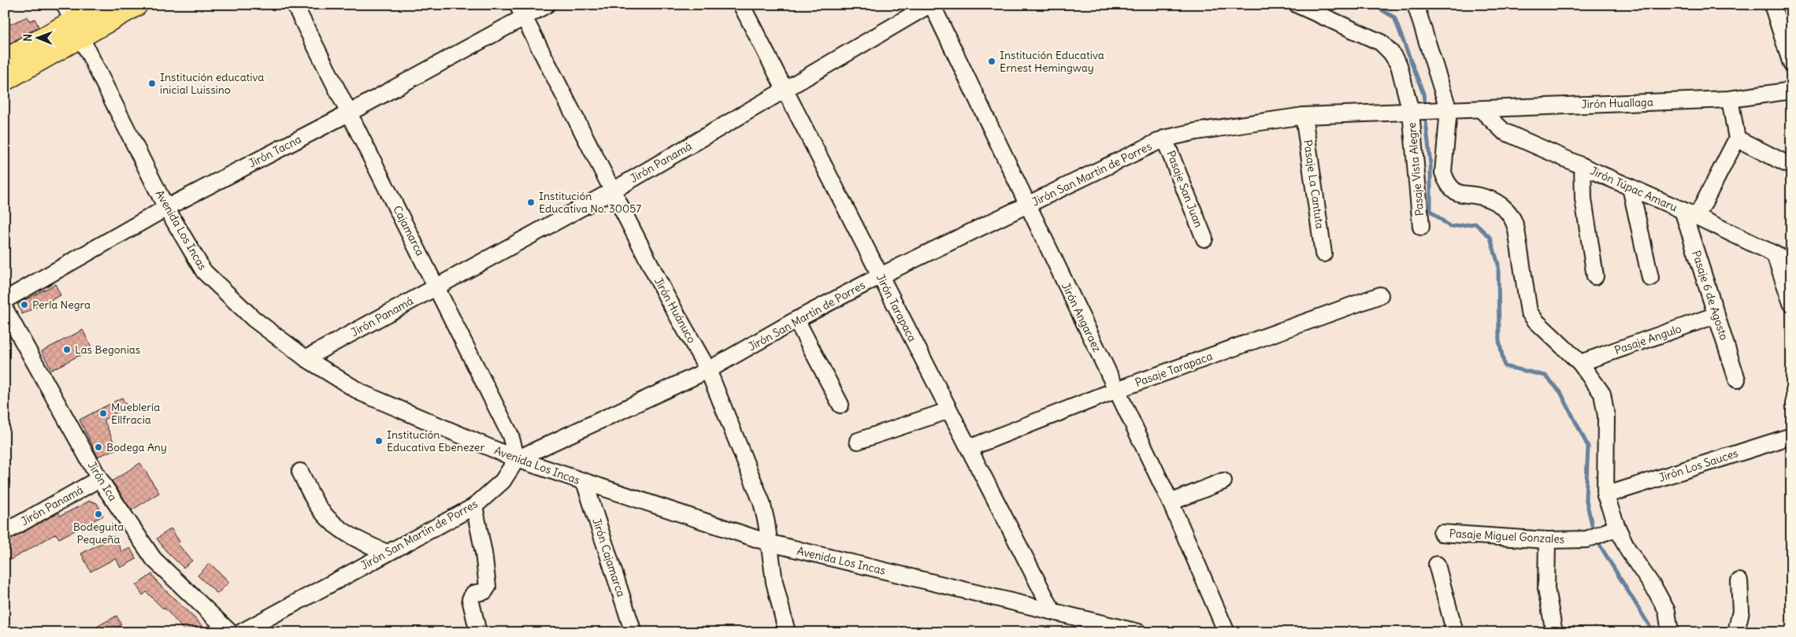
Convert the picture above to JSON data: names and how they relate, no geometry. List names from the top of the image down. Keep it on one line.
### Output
{"streets":{"street":["Jirón Huallaga","Jirón Tacna","Jirón Panamá","Pasaje Vista Alegre","Jirón San Martín de Porres","Pasaje La Cantuta","Pasaje San Juan","Jirón Túpac Amaru","Avenida Los Incas","Cajamarca","Pasaje 6 de Agosto","Jirón Tarapaca","Jirón Huánuco","Jirón Angaraez","Pasaje Angulo","Pasaje Tarapaca","Jirón Los Sauces","Jirón Ica","Pasaje Miguel Gonzales","Jirón Cajamarca"]},"crossings":[["Jirón Huallaga","Pasaje Vista Alegre"],["Jirón Huallaga","Jirón San Martín de Porres"],["Jirón Huallaga","Jirón Túpac Amaru"],["Jirón Tacna","Avenida Los Incas"],["Jirón Tacna","Cajamarca"],["Jirón Tacna","Jirón Huánuco"],["Jirón Panamá","Avenida Los Incas"],["Jirón Panamá","Cajamarca"],["Jirón Panamá","Jirón Tarapaca"],["Jirón Panamá","Jirón Huánuco"],["Jirón Panamá","Jirón Ica"],["Pasaje Vista Alegre","Jirón San Martín de Porres"],["Jirón San Martín de Porres","Pasaje La Cantuta"],["Jirón San Martín de Porres","Pasaje San Juan"],["Jirón San Martín de Porres","Avenida Los Incas"],["Jirón San Martín de Porres","Cajamarca"],["Jirón San Martín de Porres","Jirón Tarapaca"],["Jirón San Martín de Porres","Jirón Huánuco"],["Jirón San Martín de Porres","Jirón Angaraez"],["Jirón Túpac Amaru","Pasaje 6 de Agosto"],["Avenida Los Incas","Cajamarca"],["Avenida Los Incas","Jirón Tarapaca"],["Avenida Los Incas","Jirón Huánuco"],["Avenida Los Incas","Jirón Cajamarca"],["Pasaje 6 de Agosto","Pasaje Angulo"],["Jirón Tarapaca","Pasaje Tarapaca"],["Jirón Angaraez","Pasaje Tarapaca"]],"places":["Institución Educativa Ernest Hemingway","Institución educativa inicial Luissino","Institución Educativa No. 30057","Perla Negra","Las Begonias","Mueblería Ellfracia","Institución Educativa Ebenezer","Bodega Any","Bodeguita Pequeña"],"north":"left"}
